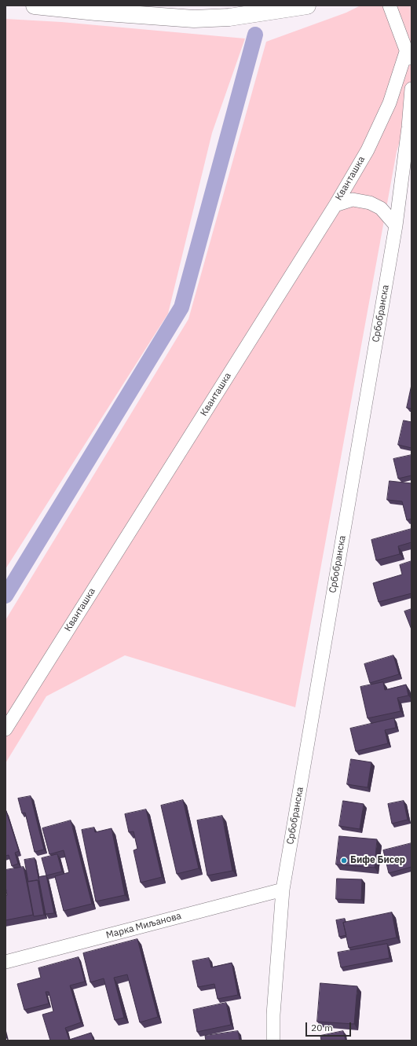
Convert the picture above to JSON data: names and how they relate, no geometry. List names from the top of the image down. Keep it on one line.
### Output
{"streets":{"street":["Кванташка","Србобранска","Марка Миљанова"]},"crossings":[["Србобранска","Марка Миљанова"]],"places":["Бифе Бисер"],"scale_bar":"20 m"}
